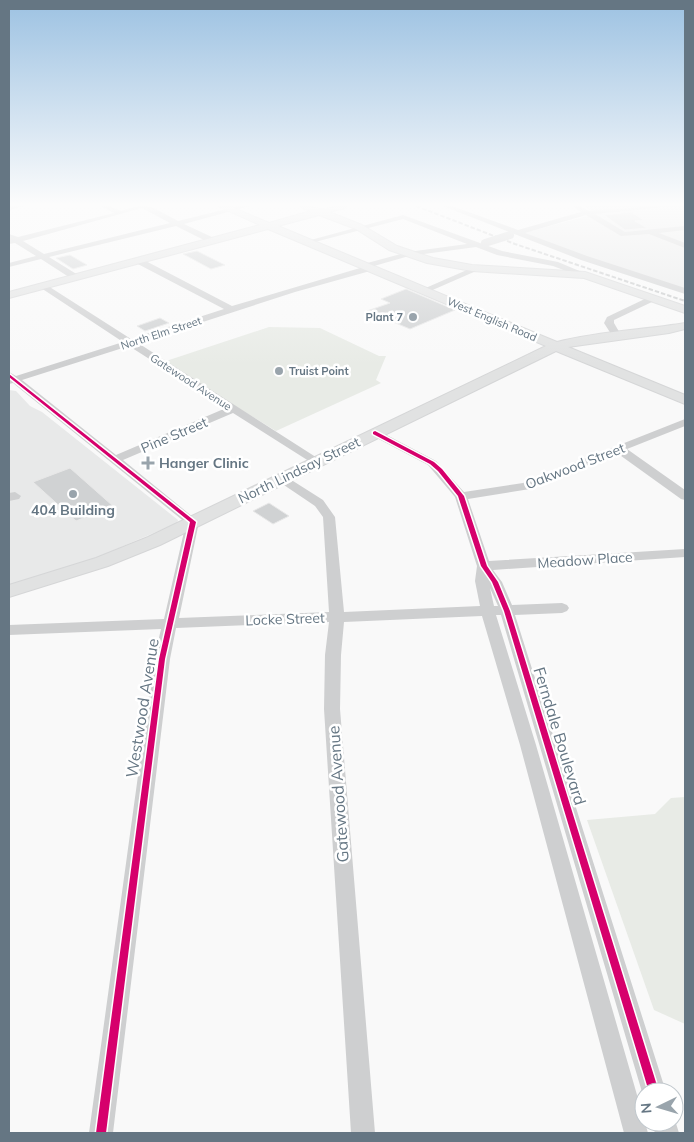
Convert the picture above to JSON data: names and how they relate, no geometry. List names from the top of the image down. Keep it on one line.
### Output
{"streets":{"main road":["West English Road","North Lindsay Street"],"street":["North Elm Street","Gatewood Avenue","Pine Street","Oakwood Street","Meadow Place","Locke Street","Westwood Avenue","Ferndale Boulevard"]},"crossings":[["West English Road","North Elm Street"],["West English Road","North Lindsay Street"],["North Elm Street","Gatewood Avenue"],["Gatewood Avenue","Pine Street"],["Gatewood Avenue","North Lindsay Street"],["Gatewood Avenue","Locke Street"],["Oakwood Street","Ferndale Boulevard"],["North Lindsay Street","Westwood Avenue"],["North Lindsay Street","Ferndale Boulevard"],["Meadow Place","Ferndale Boulevard"],["Locke Street","Westwood Avenue"],["Locke Street","Ferndale Boulevard"]],"places":{"other":["Plant 7","Truist Point","404 Building"],"health":["Hanger Clinic"]},"north":"left"}
